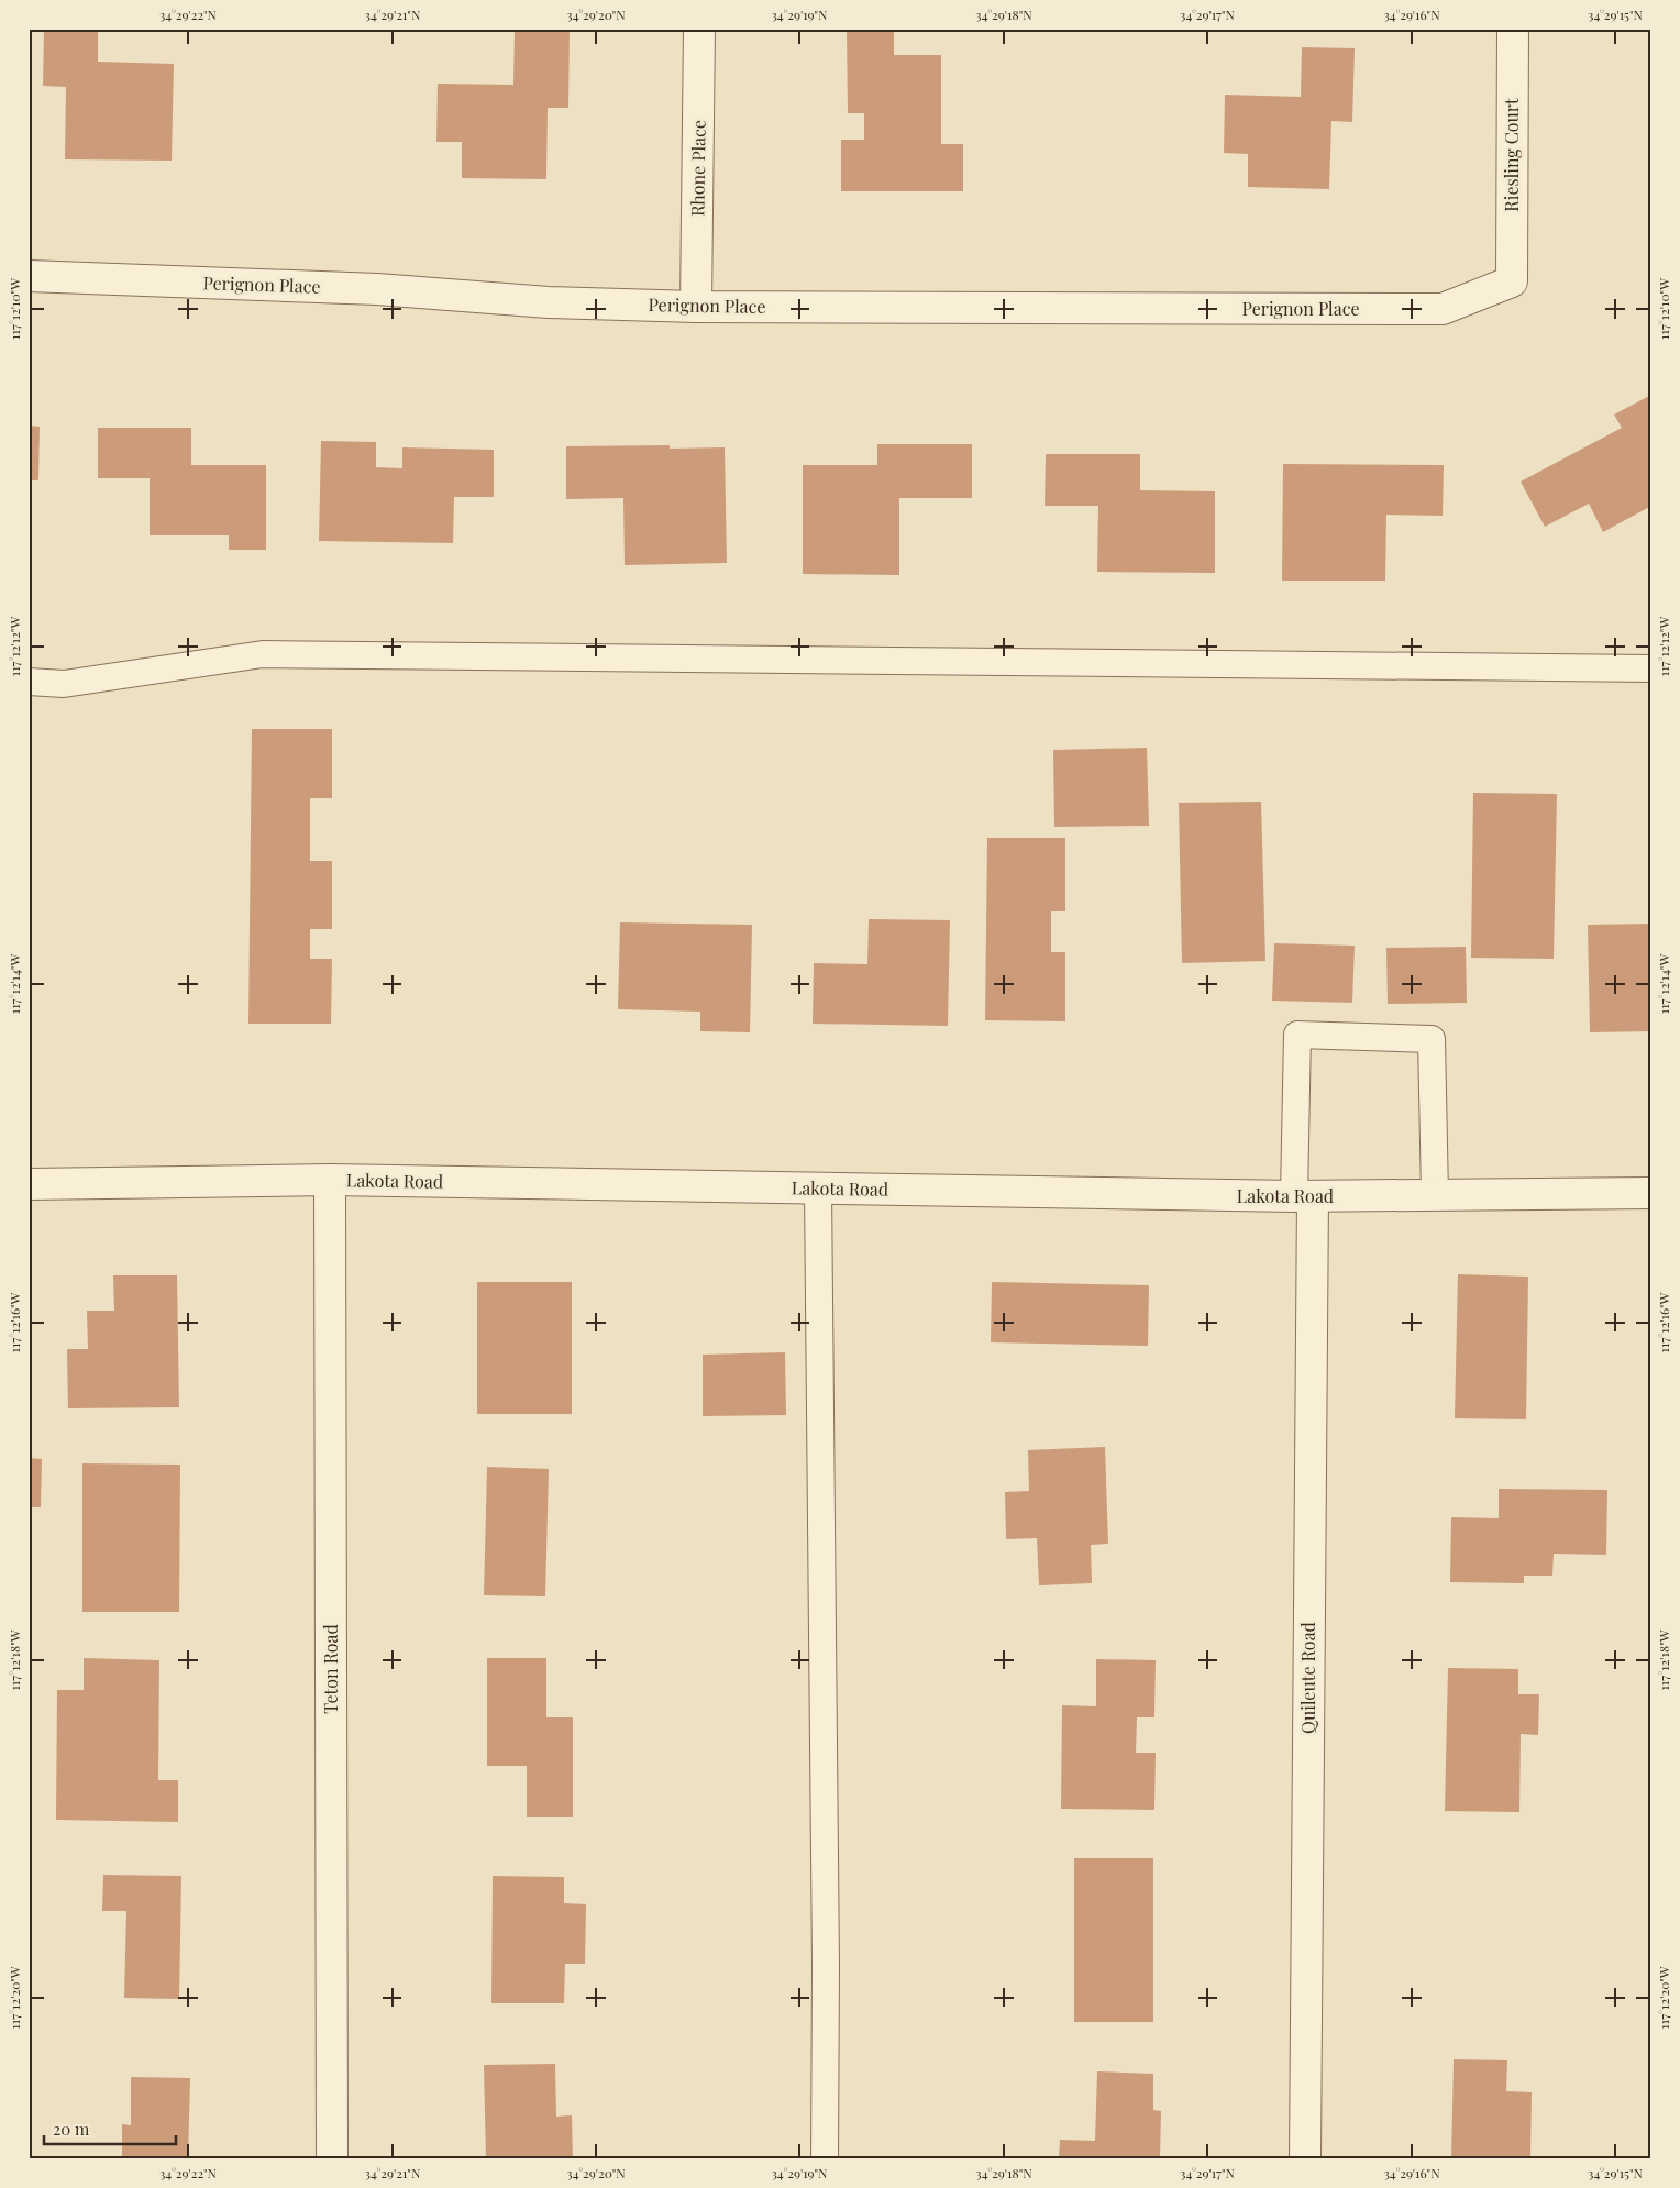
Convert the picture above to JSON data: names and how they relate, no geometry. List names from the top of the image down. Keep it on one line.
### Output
{"streets":{"street":["Riesling Court","Rhone Place","Perignon Place","Lakota Road","Teton Road","Quileute Road"]},"crossings":[["Riesling Court","Perignon Place"],["Rhone Place","Perignon Place"],["Lakota Road","Teton Road"],["Lakota Road","Quileute Road"]],"scale_bar":"20 m","coordinates":["34°29'22\"N","34°29'21\"N","34°29'20\"N","34°29'19\"N","34°29'18\"N","34°29'17\"N","34°29'16\"N","34°29'15\"N","117°12'10\"W","117°12'12\"W","117°12'14\"W","117°12'16\"W","117°12'18\"W","117°12'20\"W"]}
